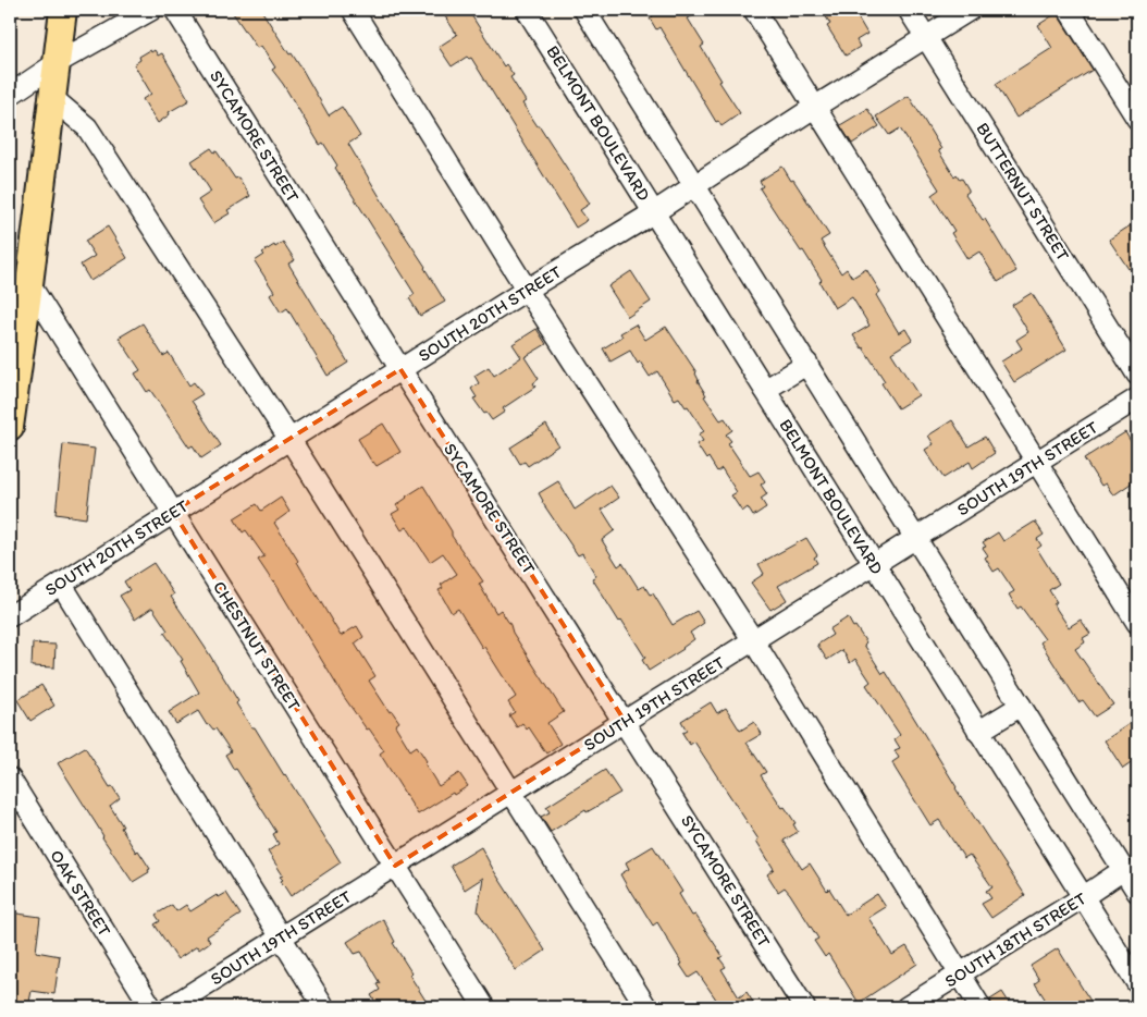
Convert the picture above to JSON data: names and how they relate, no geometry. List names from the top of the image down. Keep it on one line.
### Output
{"streets":{"street":["BELMONT BOULEVARD","SYCAMORE STREET","BUTTERNUT STREET","SOUTH 20TH STREET","SOUTH 19TH STREET","CHESTNUT STREET","OAK STREET","SOUTH 18TH STREET"]},"crossings":[["BELMONT BOULEVARD","SOUTH 20TH STREET"],["BELMONT BOULEVARD","SOUTH 19TH STREET"],["BELMONT BOULEVARD","SOUTH 18TH STREET"],["SYCAMORE STREET","SOUTH 20TH STREET"],["SYCAMORE STREET","SOUTH 19TH STREET"],["BUTTERNUT STREET","SOUTH 20TH STREET"],["SOUTH 20TH STREET","CHESTNUT STREET"],["SOUTH 19TH STREET","CHESTNUT STREET"]]}
